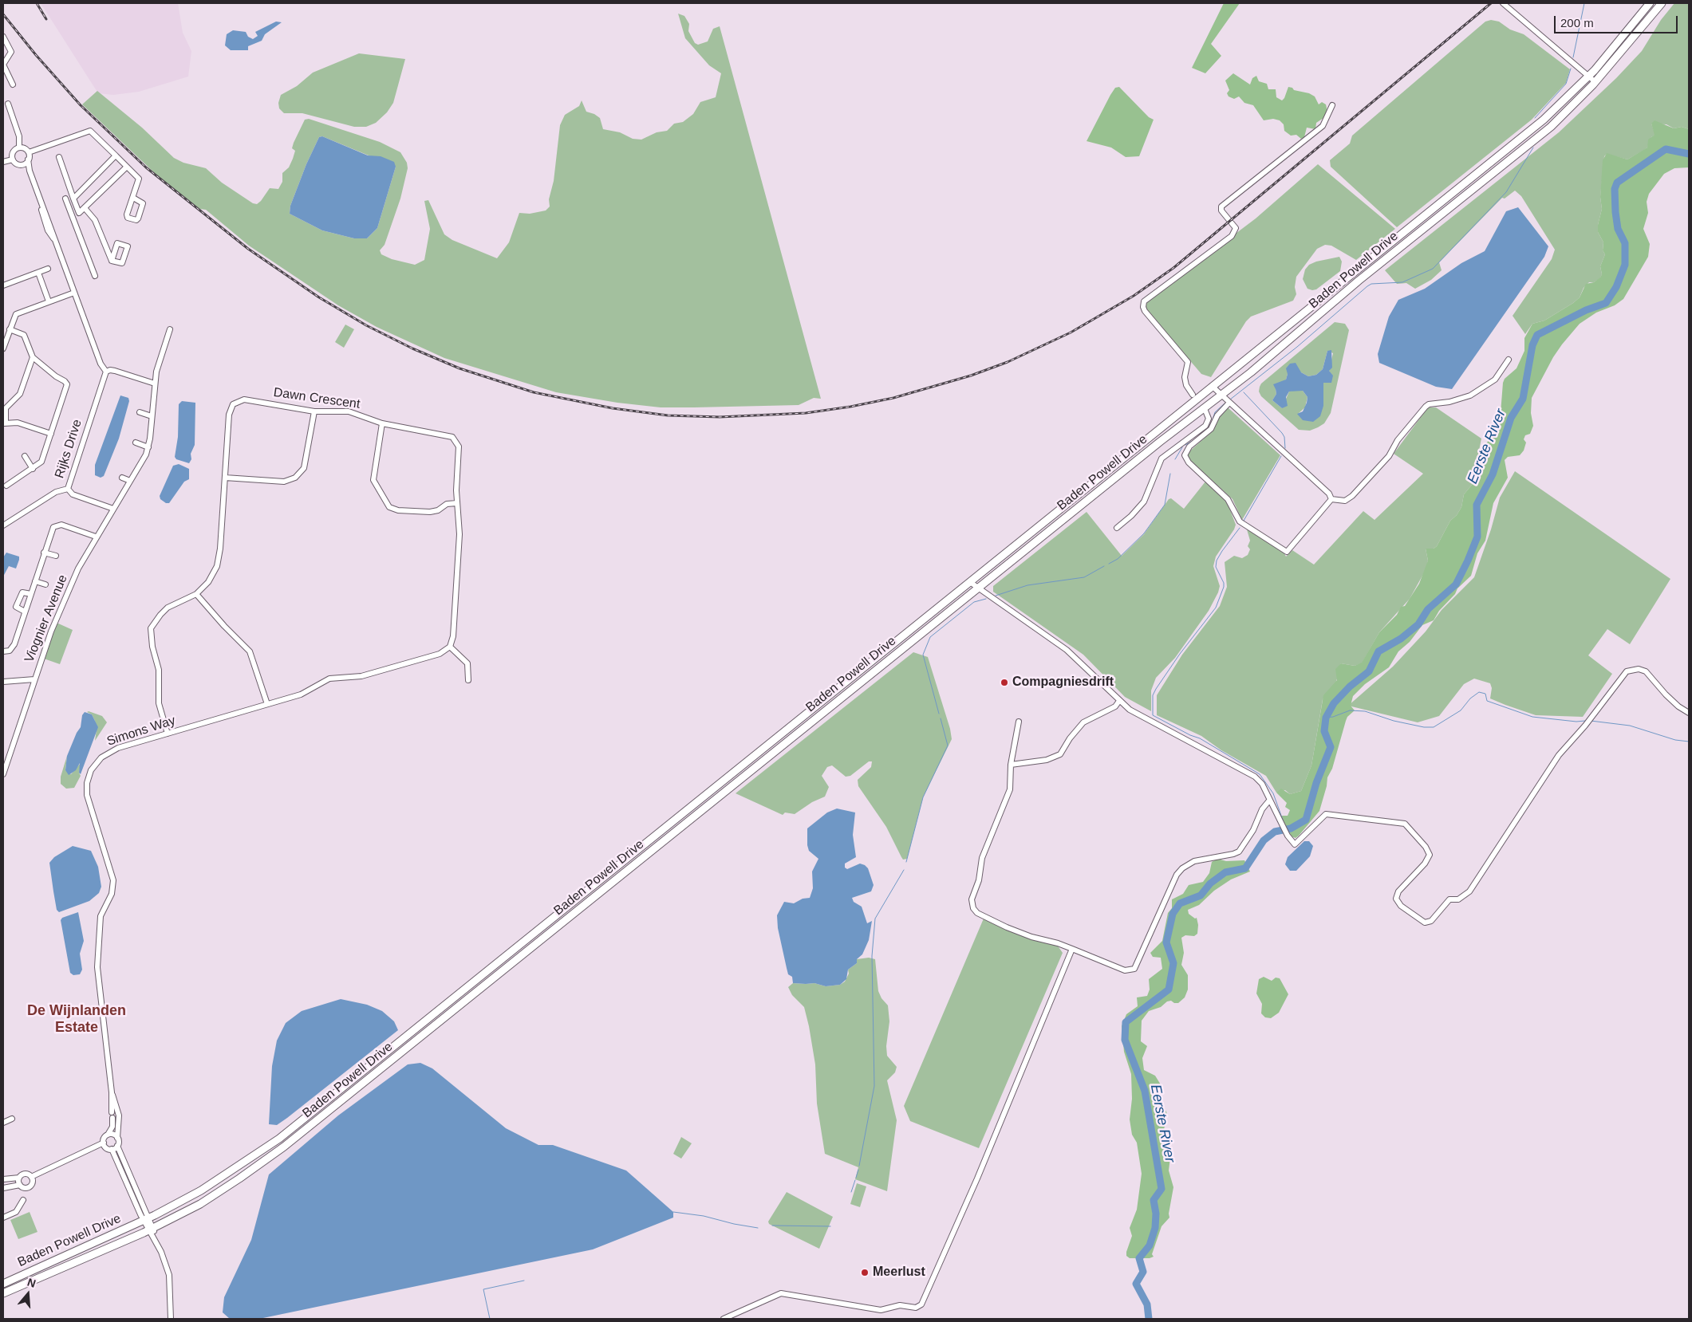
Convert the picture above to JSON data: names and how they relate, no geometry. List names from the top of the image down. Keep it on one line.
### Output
{"streets":{"main road":["Baden Powell Drive"],"street":["Dawn Crescent","Rijks Drive","Viognier Avenue","Simons Way"]},"crossings":[["Dawn Crescent","Simons Way"]],"districts":["De Wijnlanden Estate"],"water":["Eerste River"],"places":["Compagniesdrift","Meerlust"],"scale_bar":"200 m","north":"top"}
